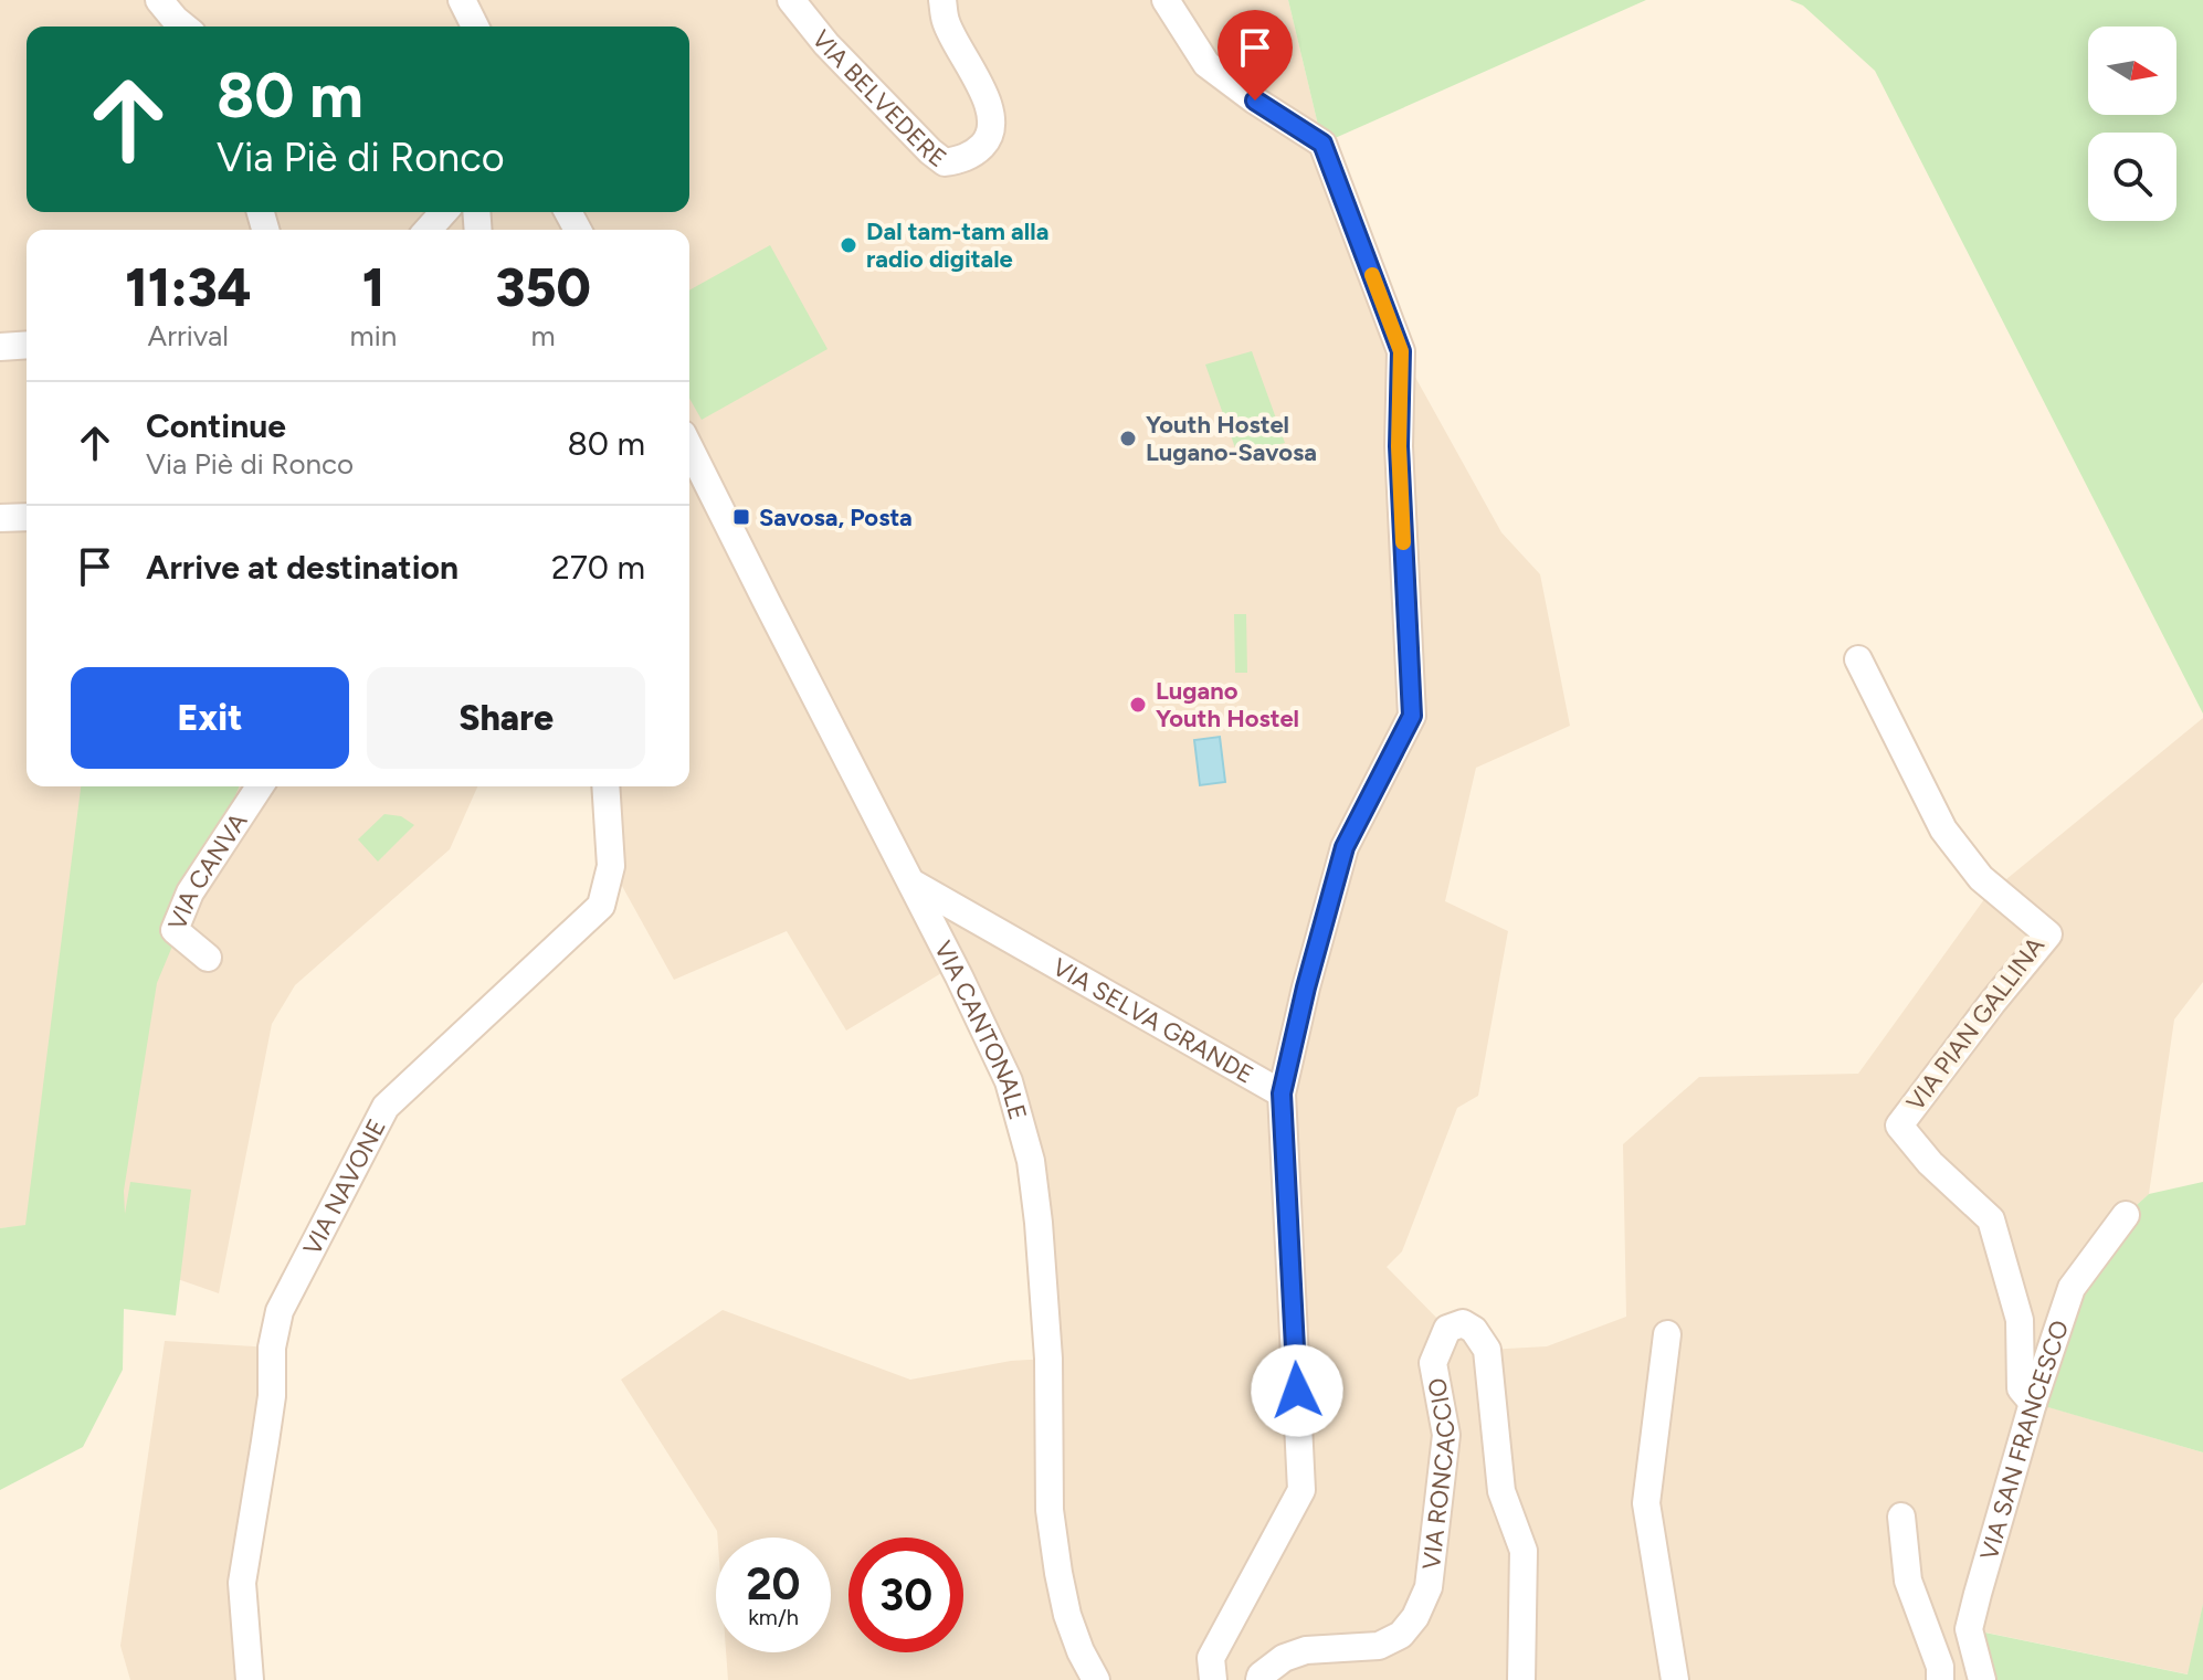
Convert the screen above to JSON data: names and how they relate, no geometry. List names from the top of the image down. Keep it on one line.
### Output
{"streets":{"street":["VIA BELVEDERE","VIA CANVA","VIA SELVA GRANDE","VIA PIAN GALLINA","VIA CANTONALE","VIA NAVONE","VIA SAN FRANCESCO","VIA RONCACCIO"]},"crossings":[["VIA SELVA GRANDE","VIA CANTONALE"],["VIA PIAN GALLINA","VIA SAN FRANCESCO"]],"places":{"other":["Dal tam-tam alla radio digitale","Youth Hostel Lugano-Savosa","Lugano Youth Hostel"],"transit":["Savosa, Posta"]},"north":"right","page":{"turn":["80 m","Via Piè di Ronco"],"eta":["11:34","Arrival","1","min","350","m"],"list":[{"name":"Continue","note":"Via Piè di Ronco","value":"80 m"},{"name":"Arrive at destination","value":"270 m"}],"buttons":["Exit","Share"],"speed":"20 km/h","limit":"30"}}
